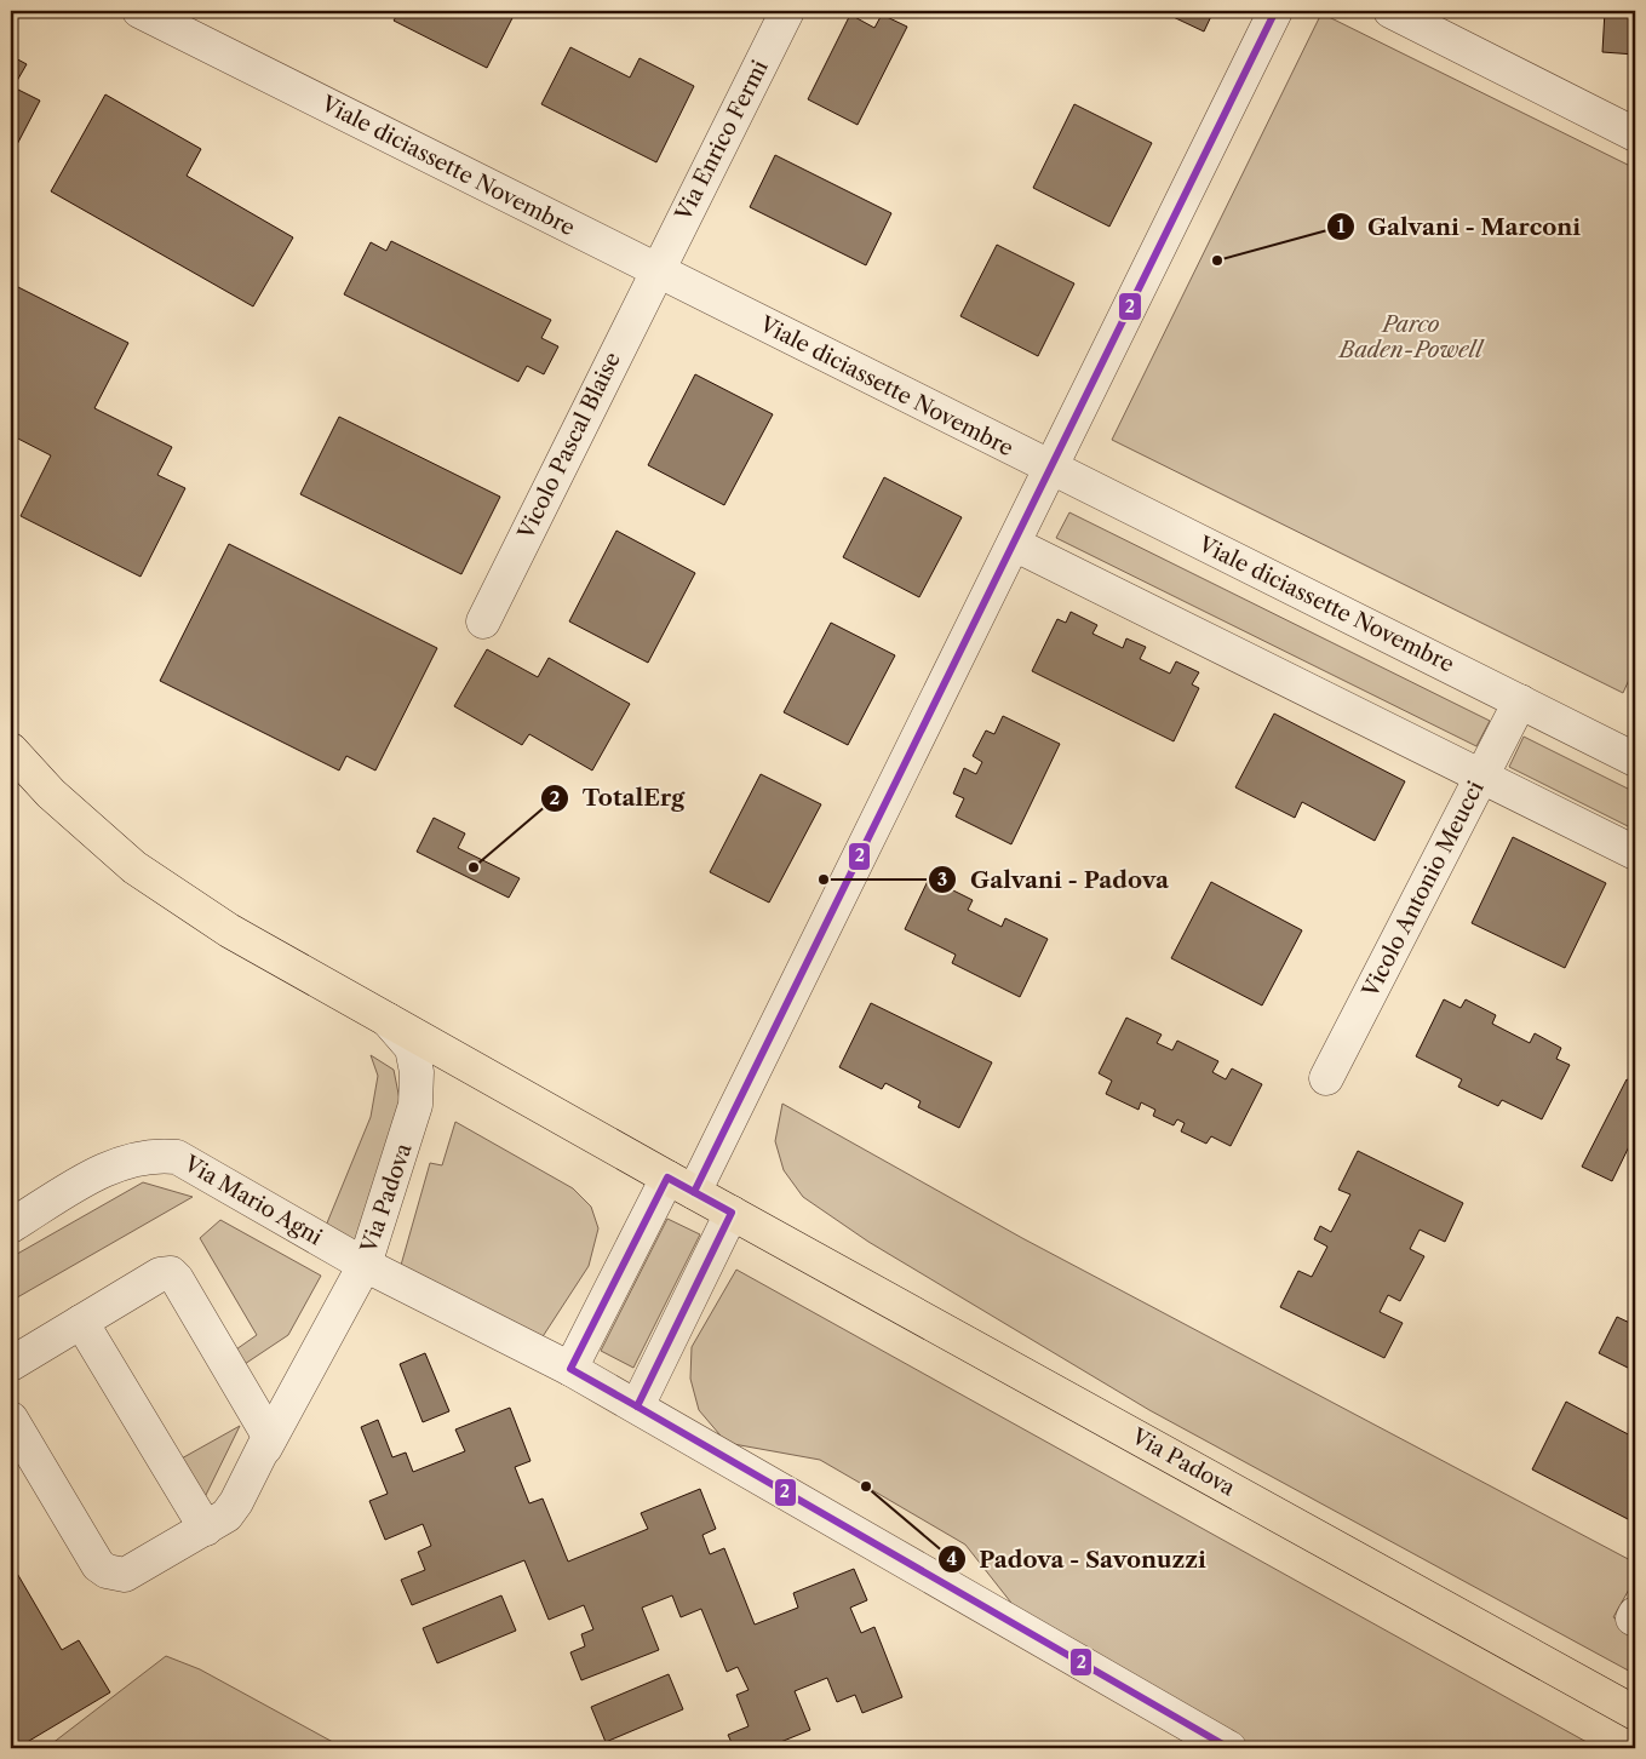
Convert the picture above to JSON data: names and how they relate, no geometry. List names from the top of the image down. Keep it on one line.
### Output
{"streets":{"main road":["Via Padova"],"street":["Via Enrico Fermi","Viale diciassette Novembre","Vicolo Pascal Blaise","Vicolo Antonio Meucci","Via Mario Agni"]},"crossings":[["Via Enrico Fermi","Viale diciassette Novembre"],["Via Enrico Fermi","Vicolo Pascal Blaise"],["Viale diciassette Novembre","Vicolo Pascal Blaise"],["Viale diciassette Novembre","Vicolo Antonio Meucci"],["Via Padova","Via Mario Agni"]],"parks":["Parco Baden-Powell"],"places":["Galvani - Marconi","TotalErg","Galvani - Padova","Padova - Savonuzzi"],"lines":["transit line 2"]}
